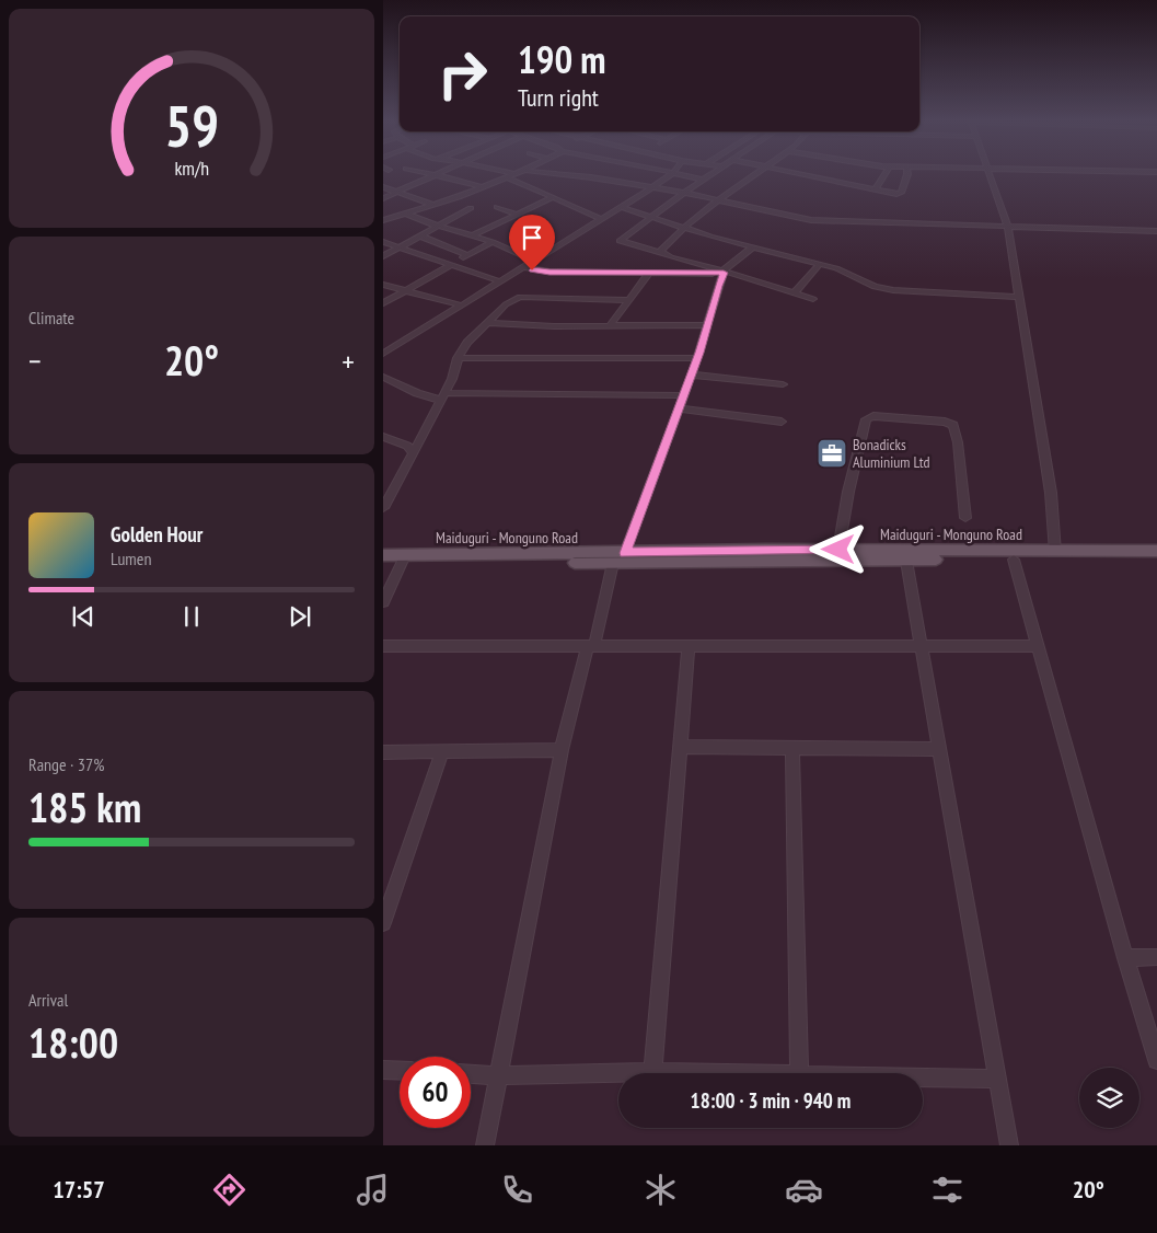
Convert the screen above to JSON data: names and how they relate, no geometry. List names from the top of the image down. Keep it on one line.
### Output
{"streets":{"main road":["Maiduguri - Monguno Road"]},"places":{"office":["Bonadicks Aluminium Ltd"]},"page":{"turn":["190 m","Turn right"],"tile":["Climate",["Range · 37%","185 km"],["Arrival","18:00"]],"heat":["−","20°","+"],"song":["Golden Hour","Lumen"],"limit":"60","trip":"18:00 · 3 min · 940 m","tabs":["17:57","20°"],"gauge":["59","km/h"]}}
